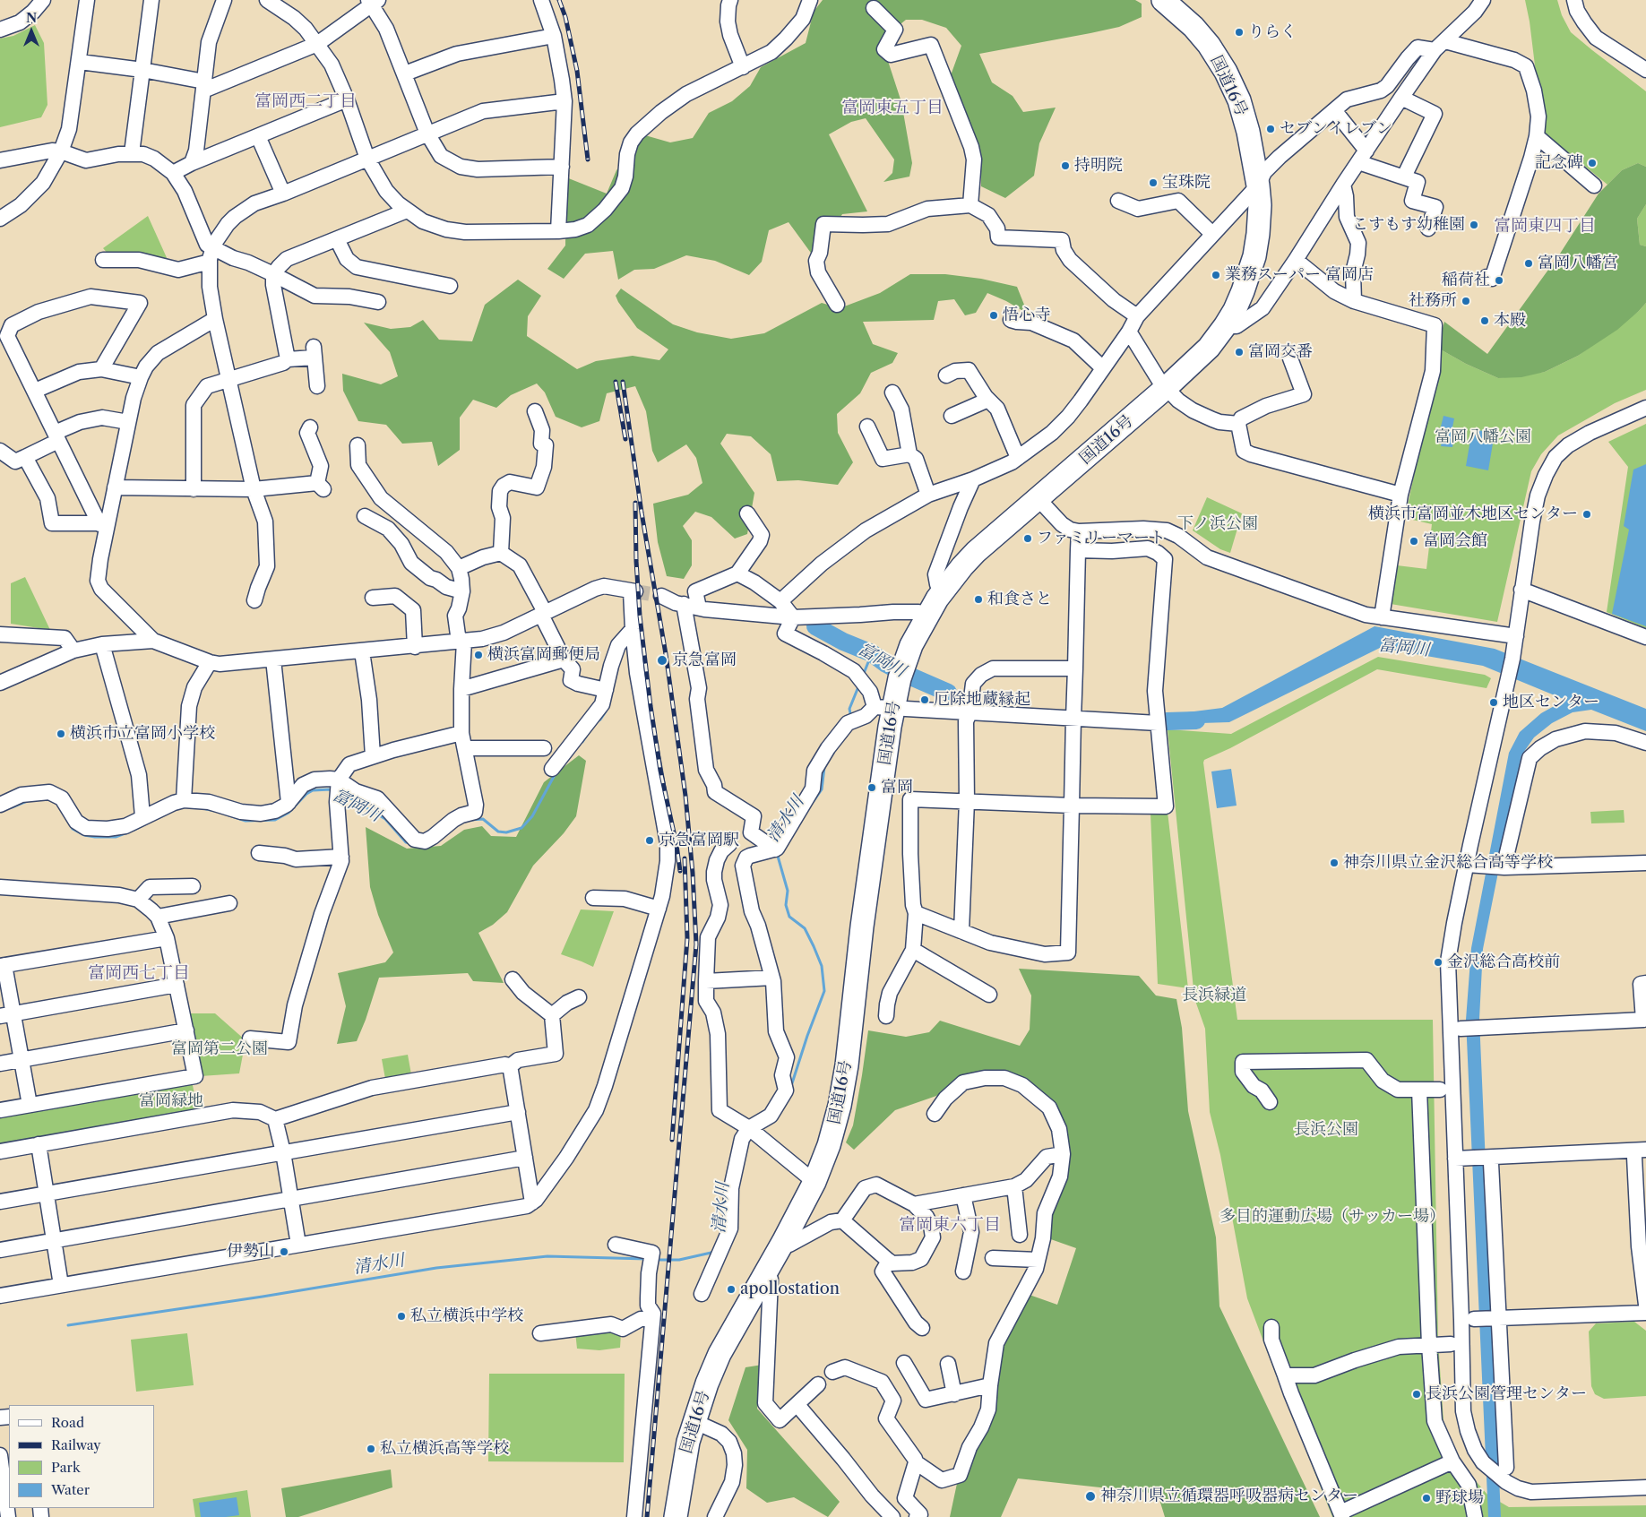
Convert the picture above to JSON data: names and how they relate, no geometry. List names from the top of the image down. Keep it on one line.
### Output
{"streets":{"highway":["国道16号"]},"districts":["富岡西二丁目","富岡東五丁目","富岡東四丁目","富岡西七丁目","富岡東六丁目"],"water":["富岡川","清水川"],"parks":["富岡八幡公園","下ノ浜公園","長浜緑道","富岡第二公園","富岡緑地","長浜公園","多目的運動広場（サッカー場）"],"places":["りらく","セブンイレブン","記念碑","持明院","宝珠院","こすもす幼稚園","富岡八幡宮","業務スーパー 富岡店","稲荷社","社務所","悟心寺","本殿","富岡交番","横浜市富岡並木地区センター","ファミリーマート","富岡会館","和食さと","横浜富岡郵便局","京急富岡","厄除地蔵縁起","地区センター","横浜市立富岡小学校","富岡","京急富岡駅","神奈川県立金沢総合高等学校","金沢総合高校前","伊勢山","apollostation","私立横浜中学校","長浜公園管理センター","私立横浜高等学校","神奈川県立循環器呼吸器病センター","野球場"],"legend":["Road","Railway","Park","Water"],"north":"top"}
